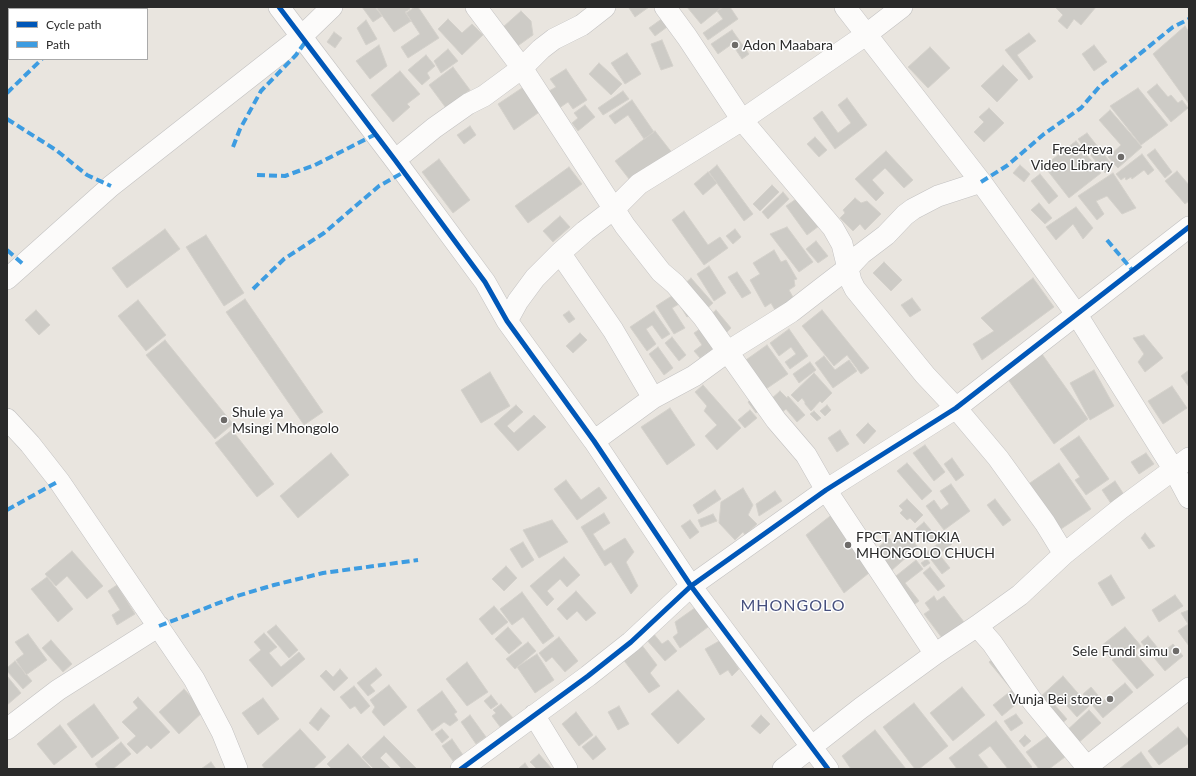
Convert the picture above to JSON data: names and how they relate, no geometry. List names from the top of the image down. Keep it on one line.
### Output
{"districts":["MHONGOLO"],"places":["Adon Maabara","Free4reva Video Library","Shule ya Msingi Mhongolo","FPCT ANTIOKIA MHONGOLO CHUCH","Sele Fundi simu","Vunja Bei store"],"legend":["Cycle path","Path"]}
